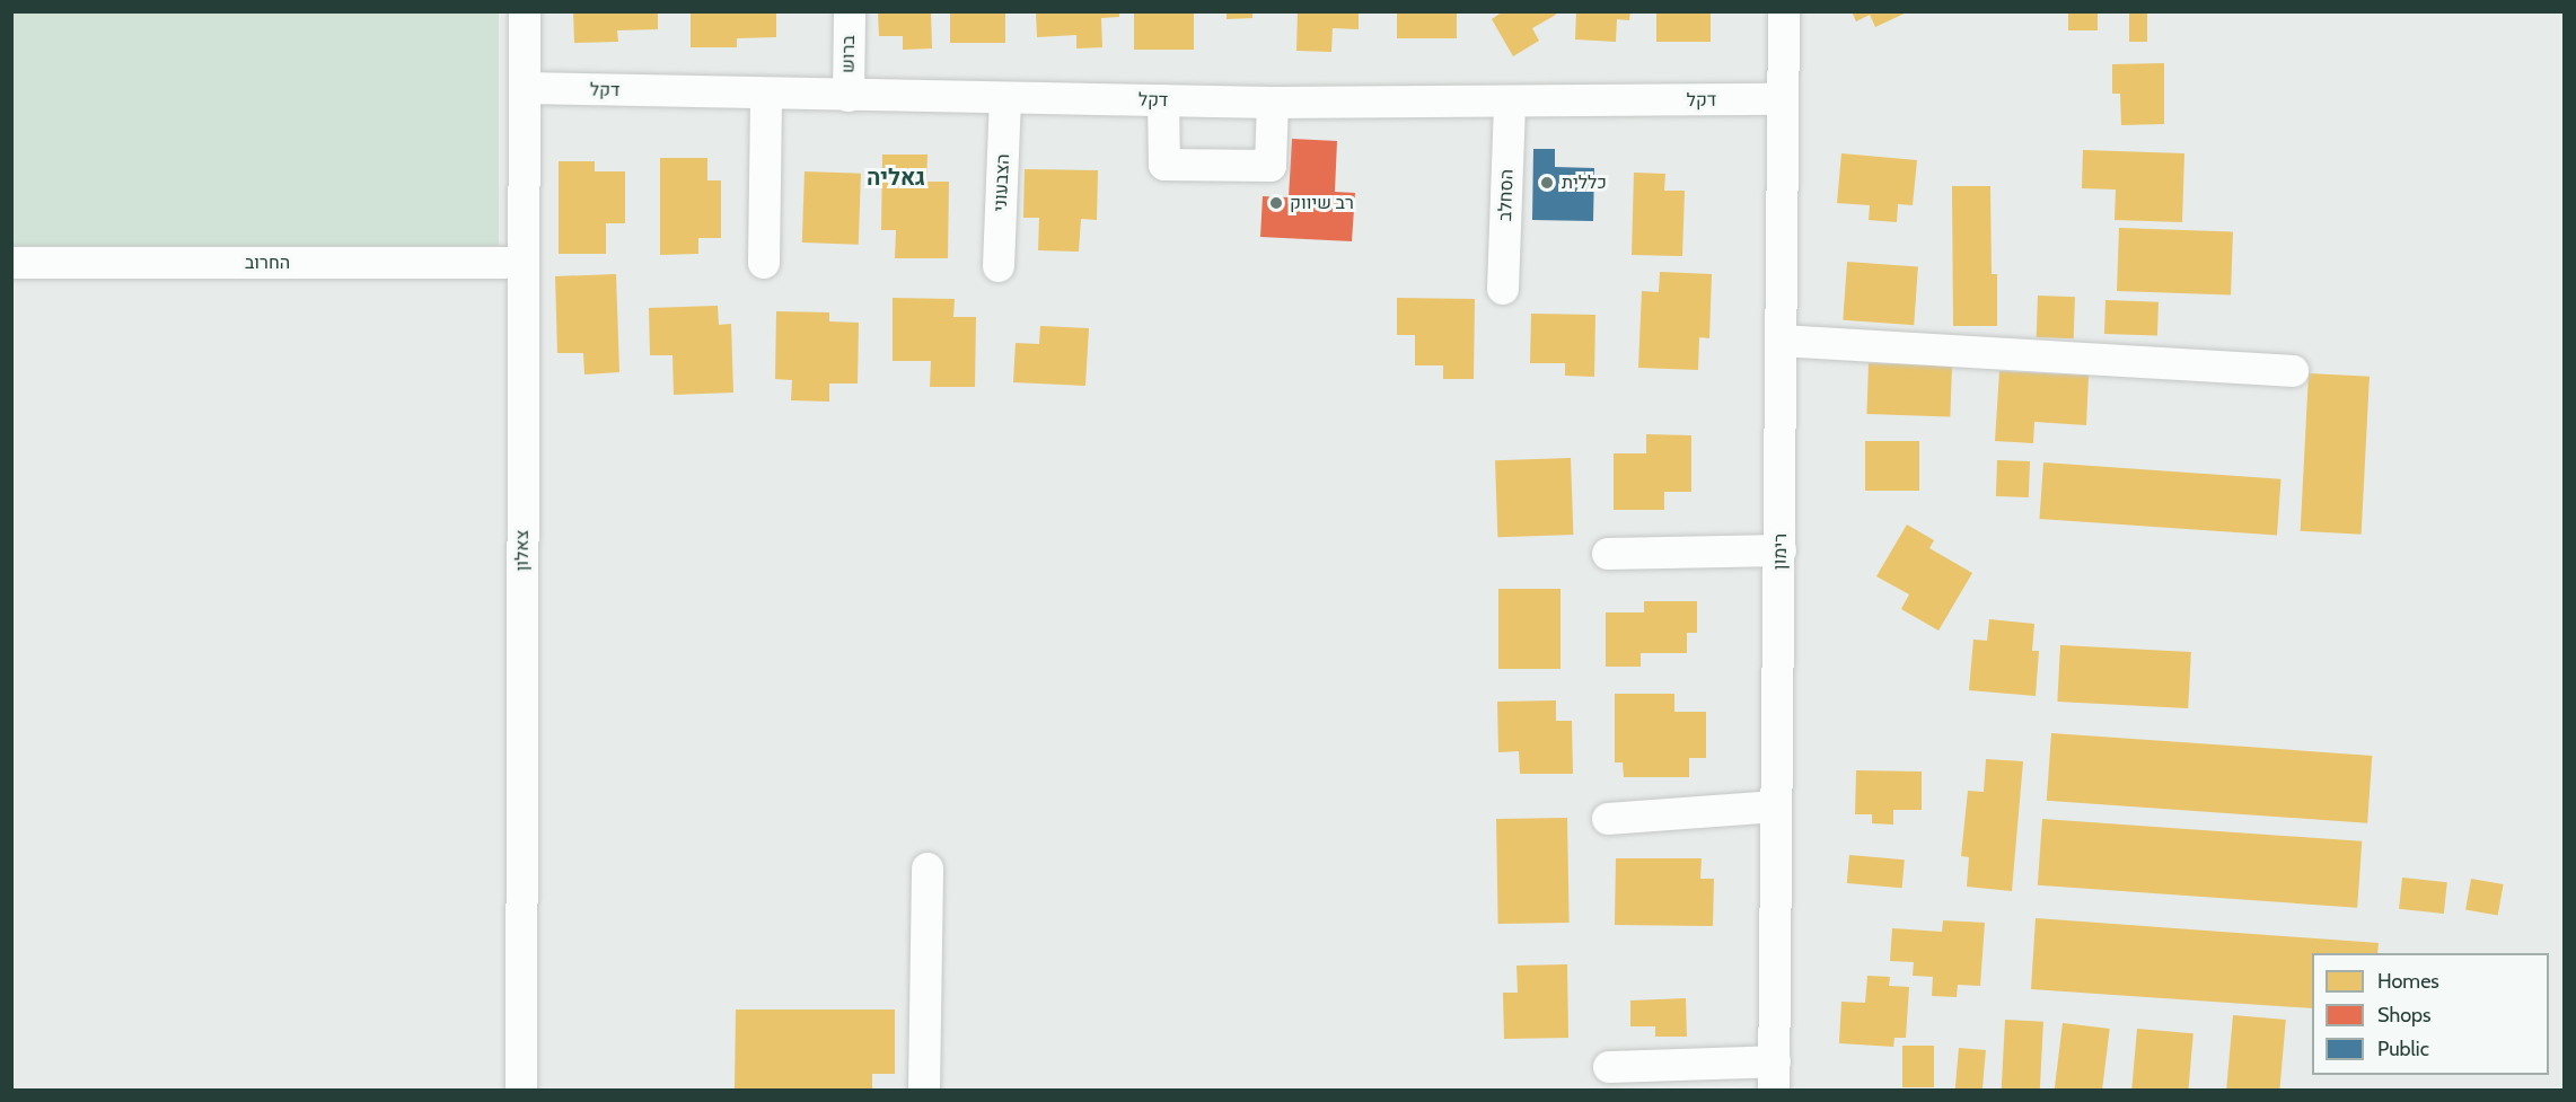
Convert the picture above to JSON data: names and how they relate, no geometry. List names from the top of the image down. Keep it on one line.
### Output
{"streets":{"street":["ברוש","דקל","הצבעוני","הסחלב","החרוב","צאלון","רימון"]},"crossings":[["ברוש","דקל"],["דקל","הצבעוני"],["דקל","הסחלב"],["דקל","צאלון"],["דקל","רימון"],["החרוב","צאלון"]],"districts":["גאליה"],"places":["כללית","רב שיווק"],"legend":["Homes","Shops","Public"]}
